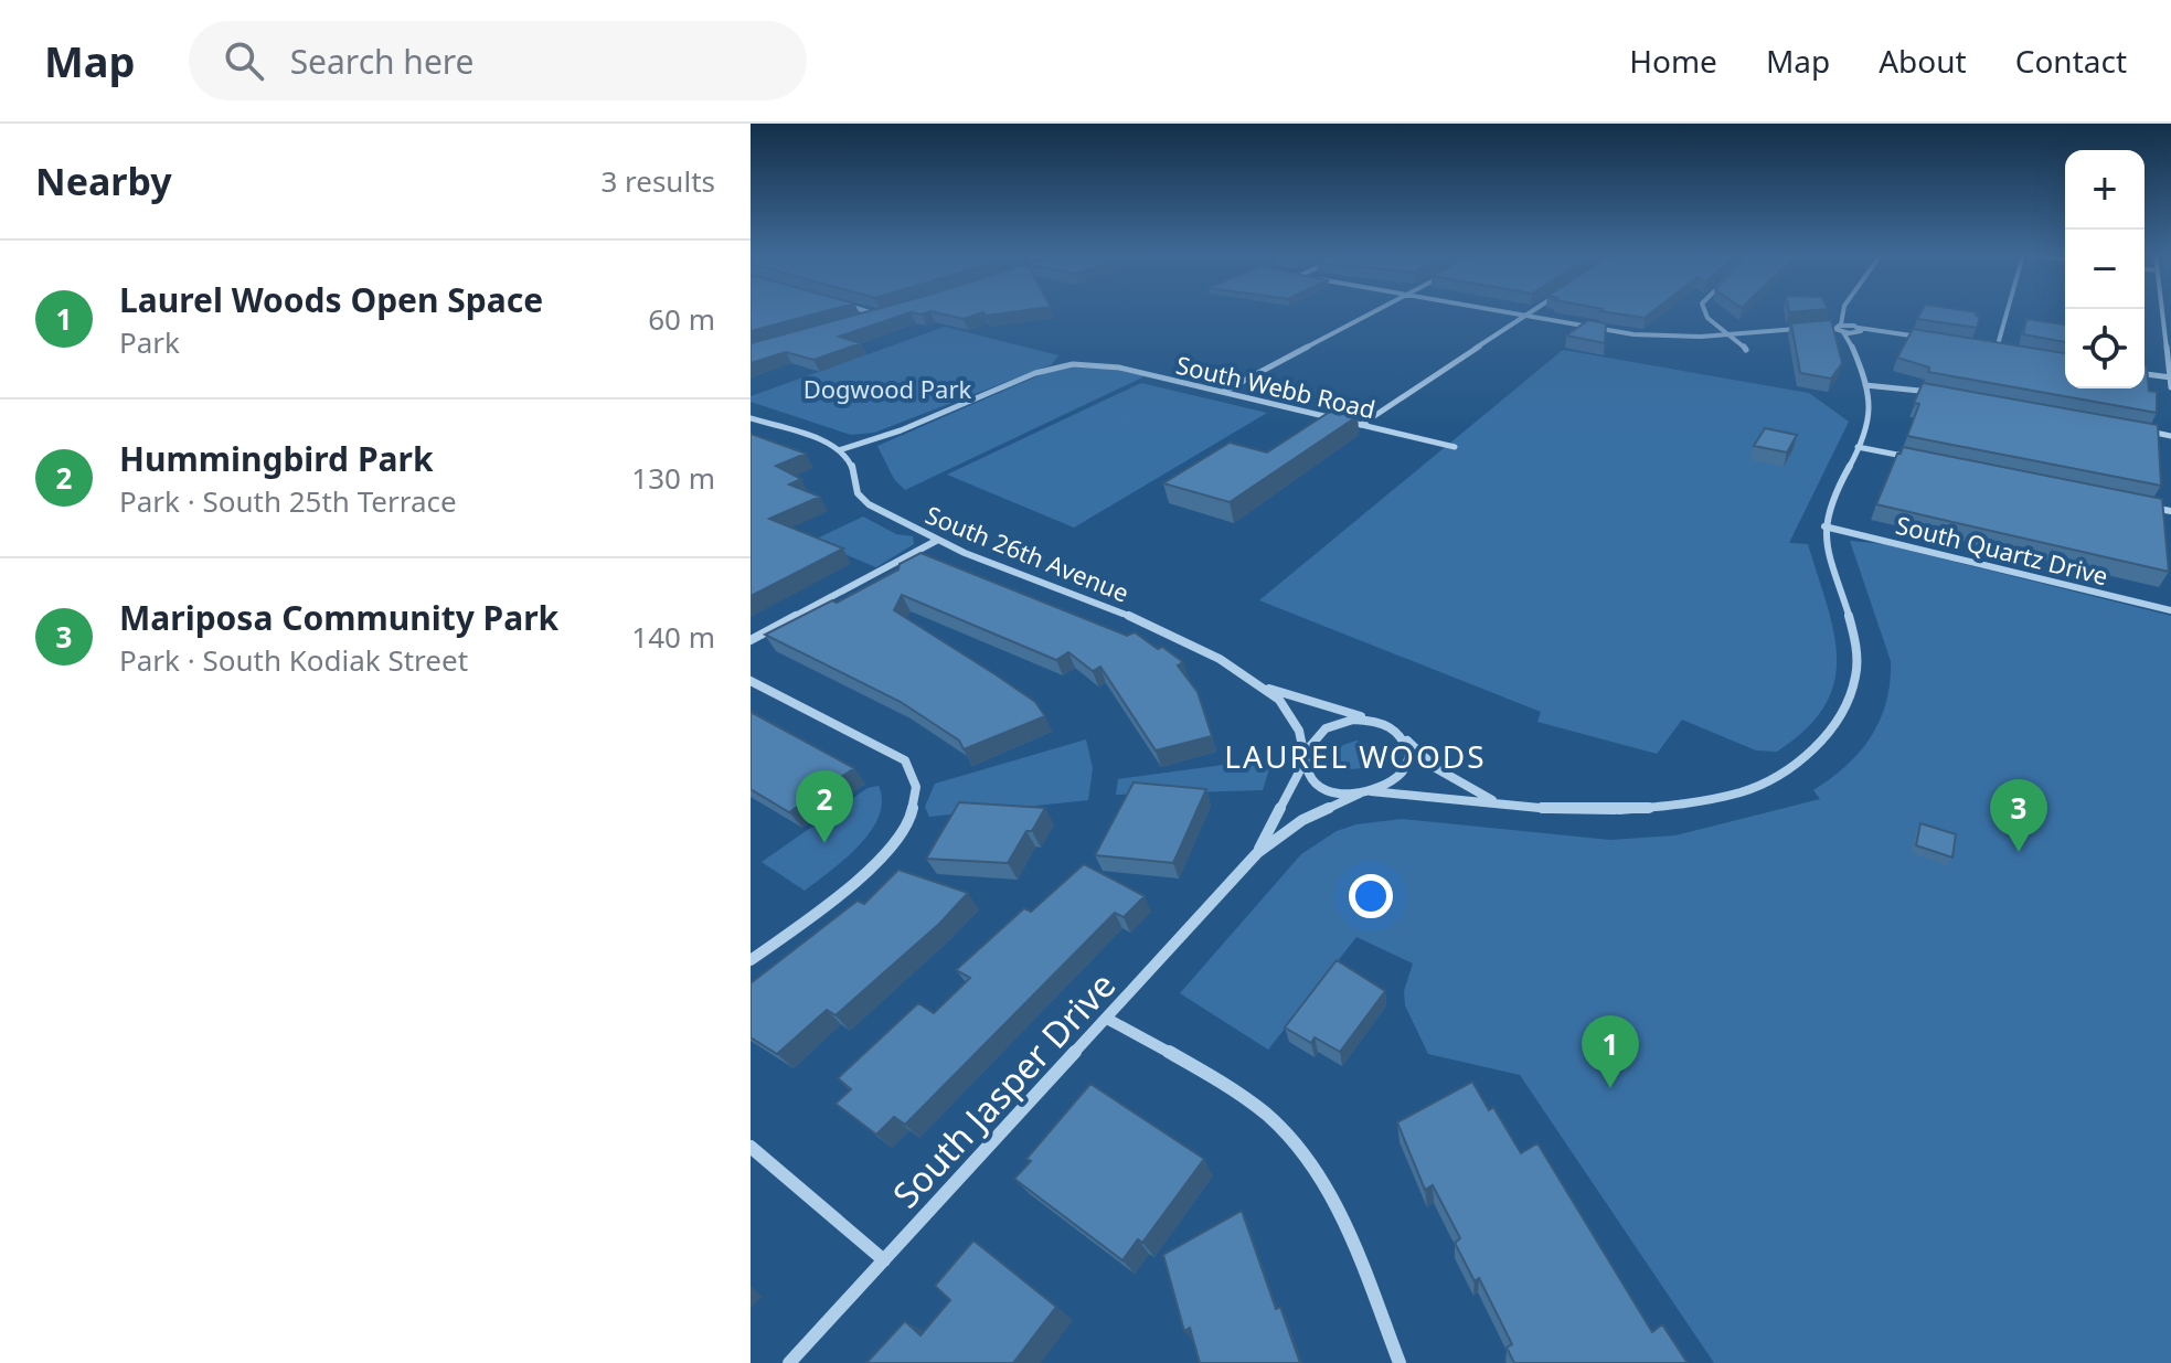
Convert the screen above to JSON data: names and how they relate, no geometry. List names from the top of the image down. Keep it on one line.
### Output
{"streets":{"street":["South Webb Road","South Quartz Drive","South 26th Avenue","South Jasper Drive"]},"crossings":[["South Webb Road","South 26th Avenue"],["South 26th Avenue","South Jasper Drive"]],"districts":["LAUREL WOODS"],"parks":["Dogwood Park"],"page":{"header":"Map","search":"Search here","nav":["Home","Map","About","Contact"],"heading":["Nearby","3 results"],"map_buttons":["+","−"],"list":[{"mark":"1","name":"Laurel Woods Open Space","note":"Park","value":"60 m"},{"mark":"2","name":"Hummingbird Park","note":"Park · South 25th Terrace","value":"130 m"},{"mark":"3","name":"Mariposa Community Park","note":"Park · South Kodiak Street","value":"140 m"}],"pins":["2","3","1"]}}
